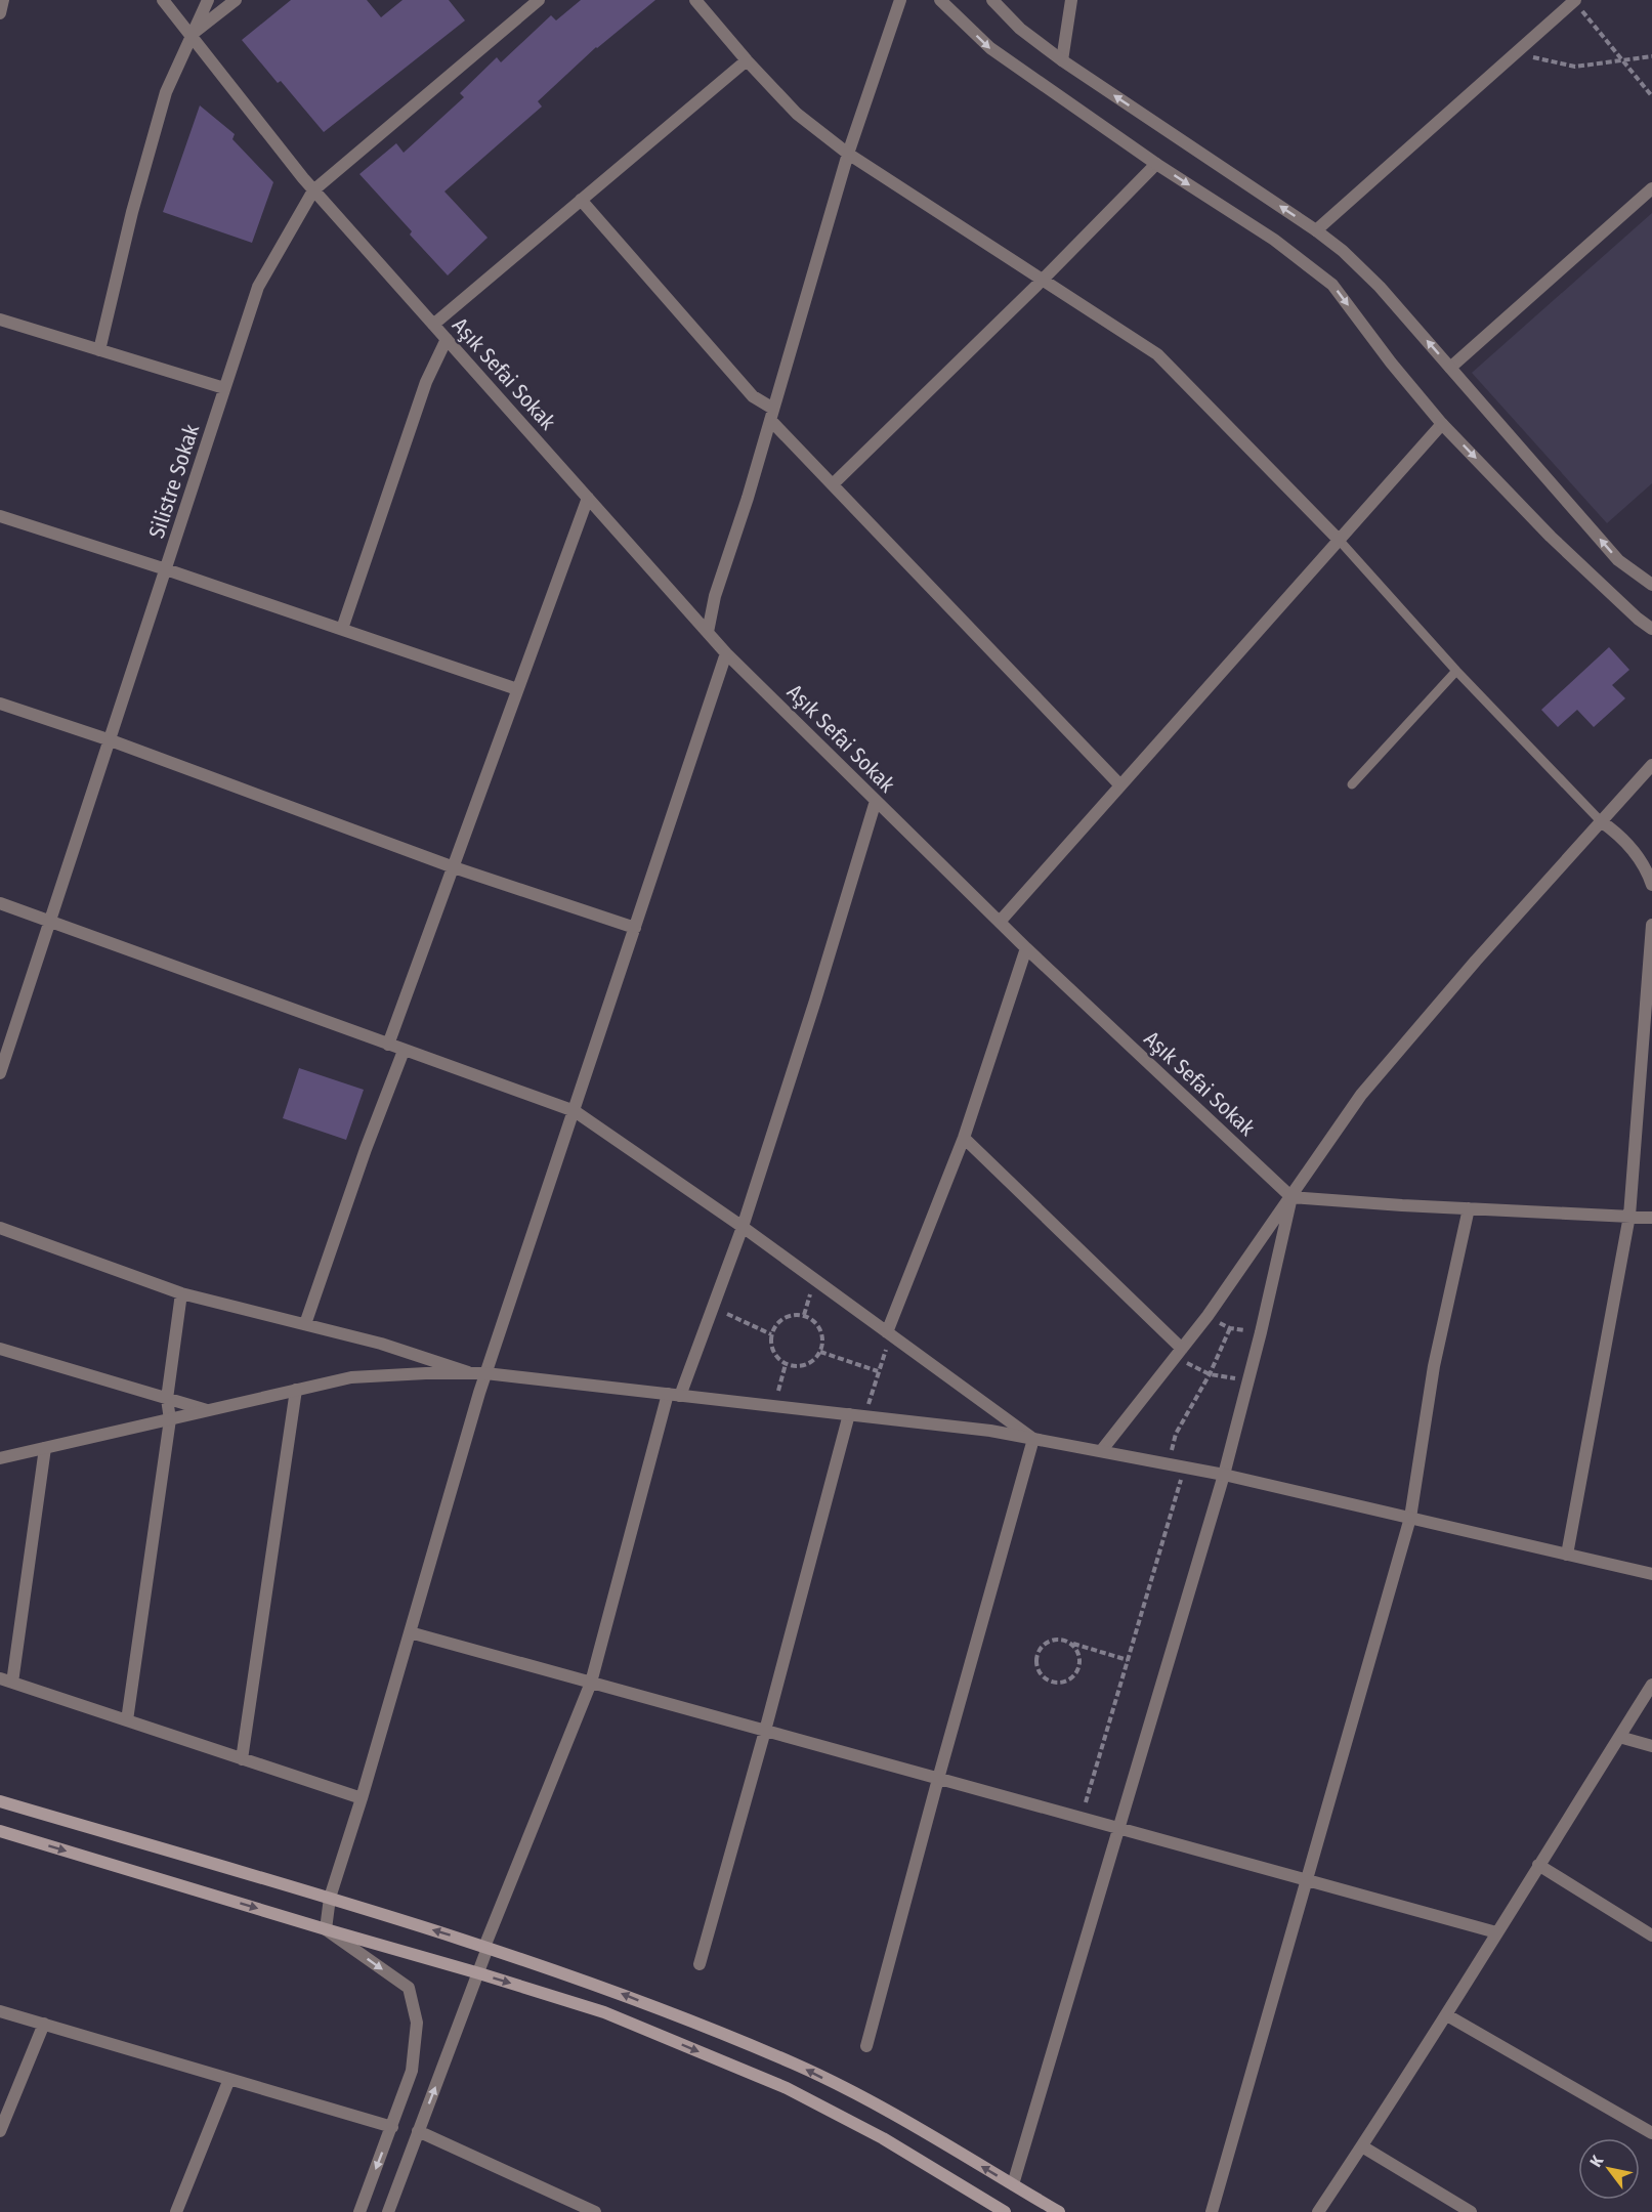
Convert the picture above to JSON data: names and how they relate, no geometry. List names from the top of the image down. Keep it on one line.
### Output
{"streets":{"street":["Aşık Sefai Sokak","Silistre Sokak"]},"crossings":[["Aşık Sefai Sokak","Silistre Sokak"]],"north":"top left"}
